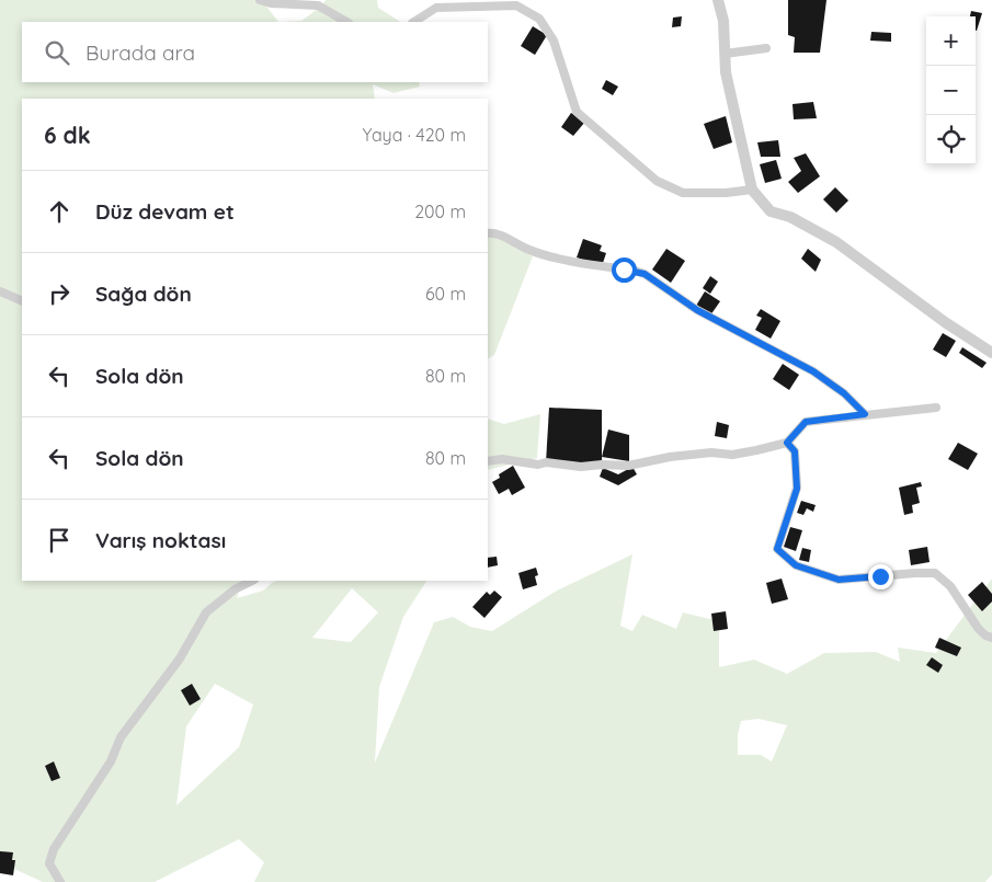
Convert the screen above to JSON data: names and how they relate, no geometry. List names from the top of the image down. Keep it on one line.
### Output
{"page":{"map_buttons":["+","−"],"search":"Burada ara","heading":["6 dk","Yaya · 420 m"],"list":[["Düz devam et","200 m"],["Sağa dön","60 m"],["Sola dön","80 m"],["Sola dön","80 m"],"Varış noktası"]}}
